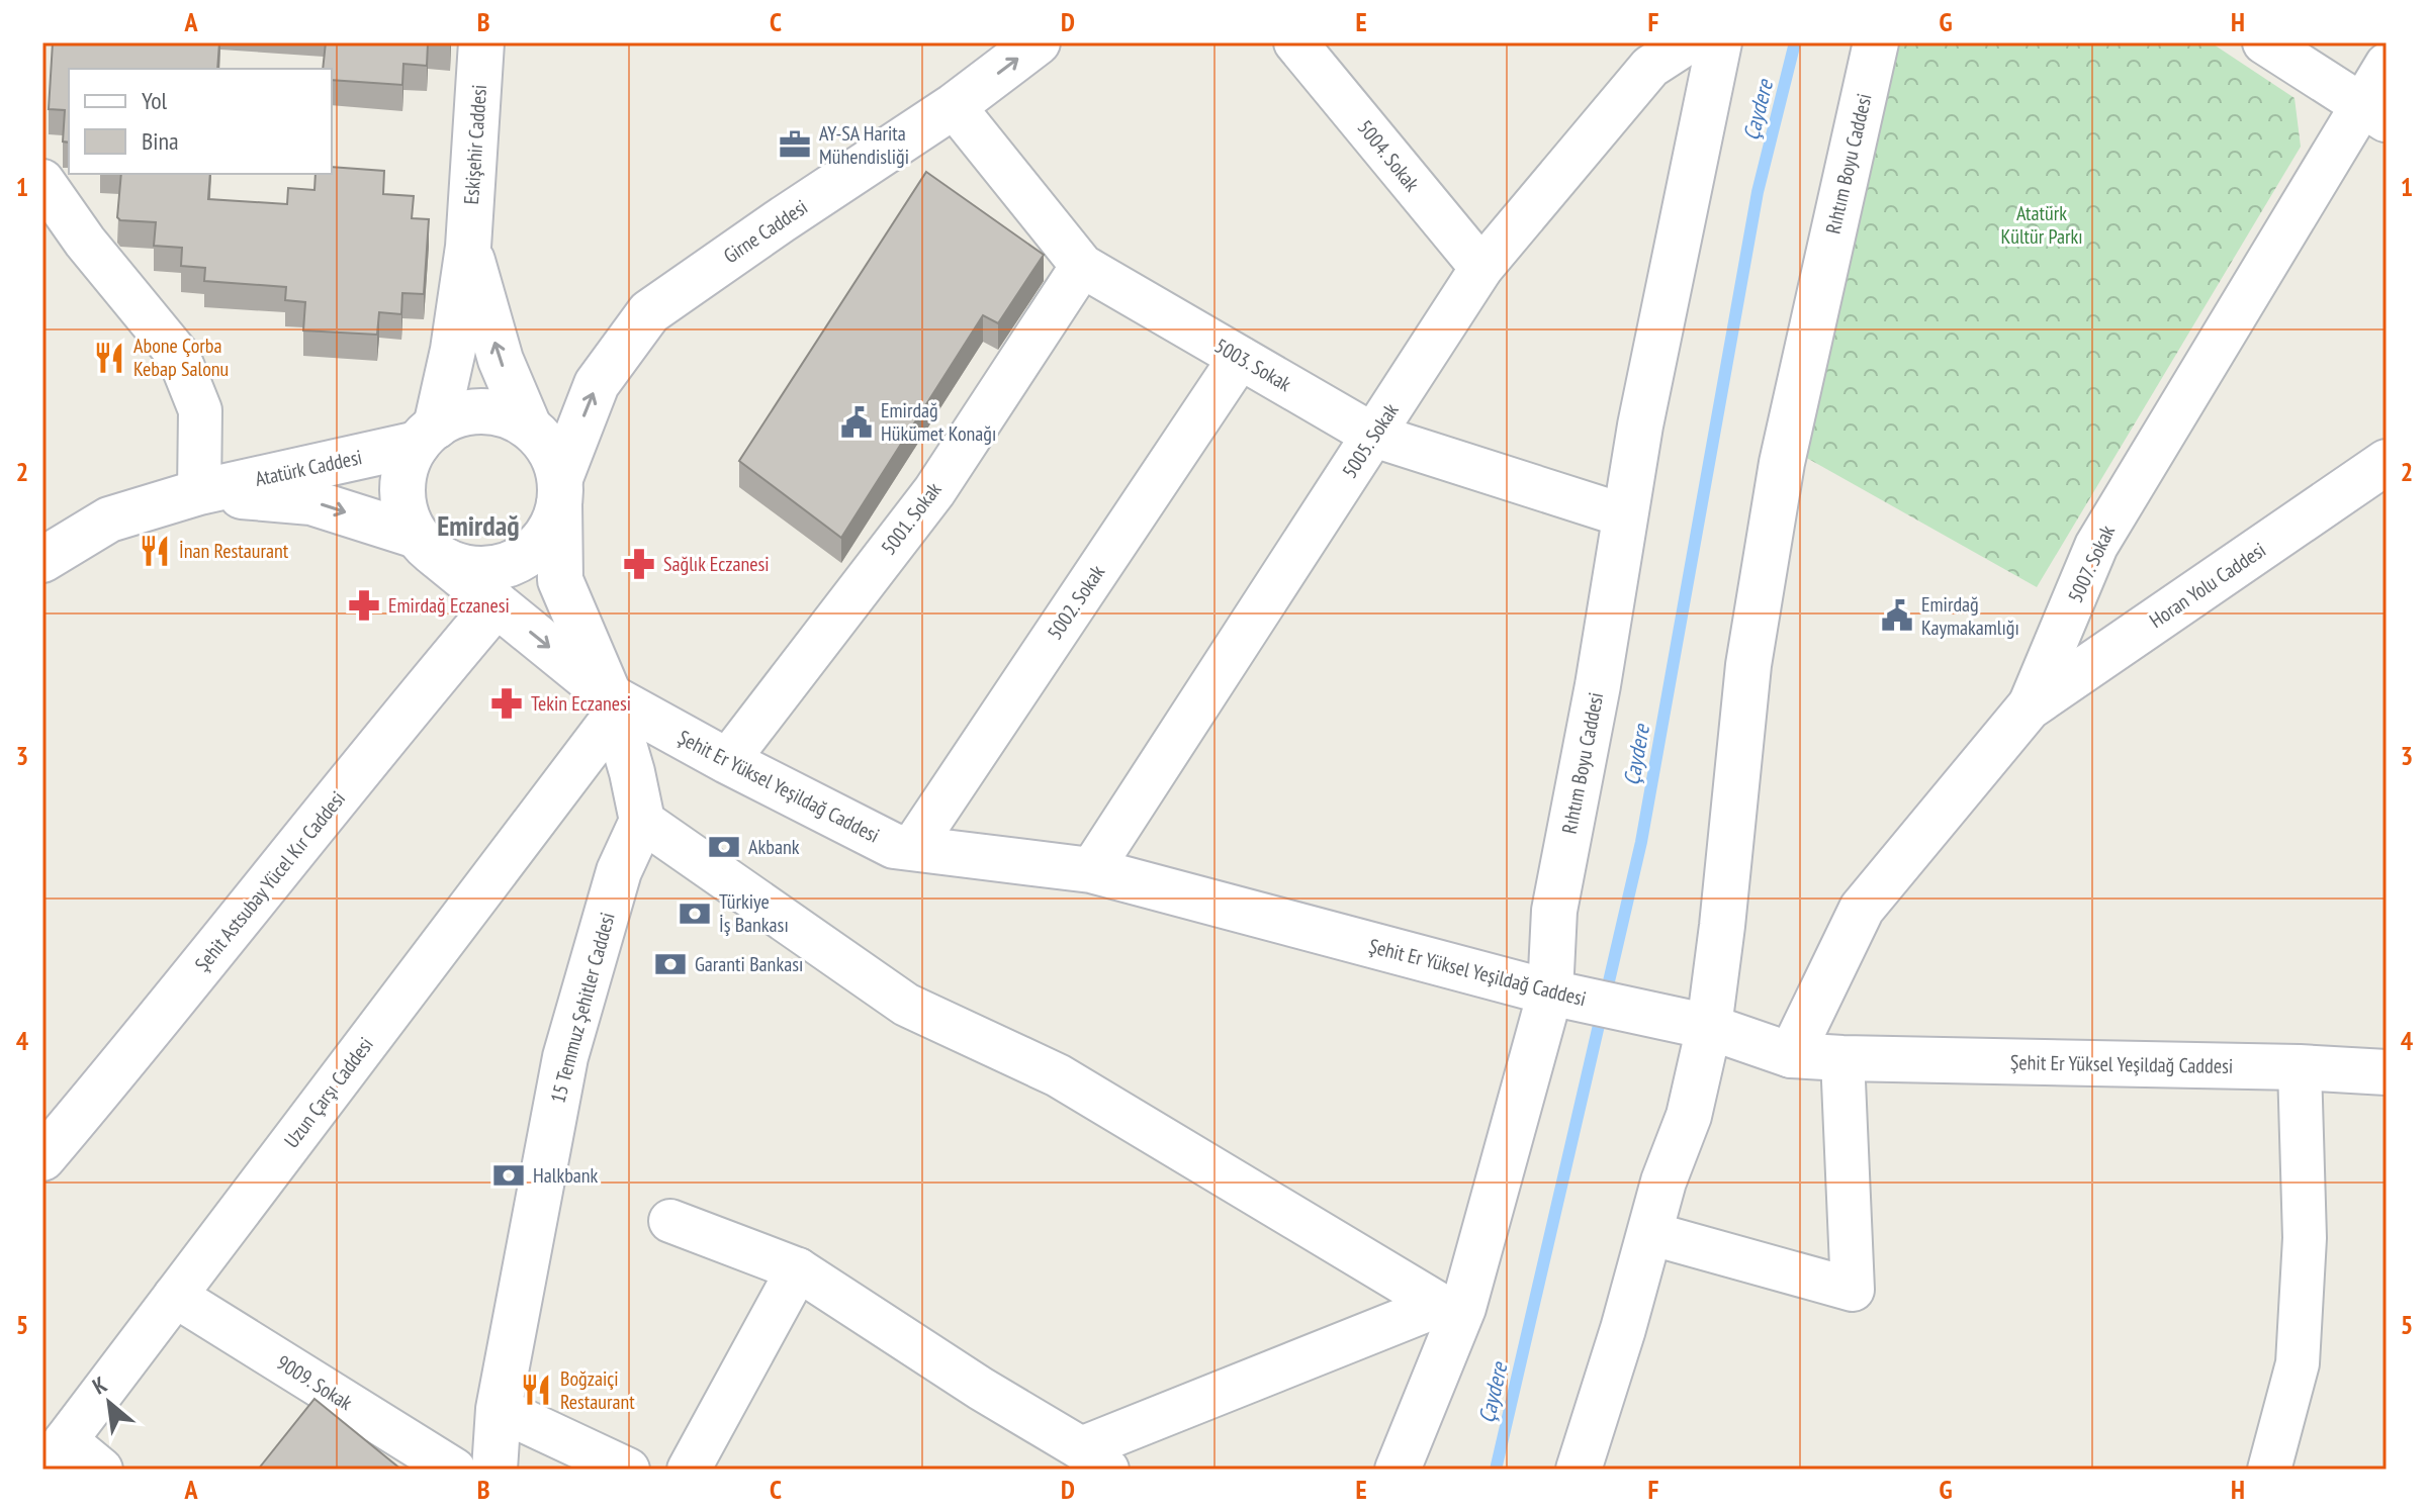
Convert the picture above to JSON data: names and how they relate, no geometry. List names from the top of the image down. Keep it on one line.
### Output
{"streets":{"street":["Eskişehir Caddesi","5004. Sokak","Rıhtım Boyu Caddesi","Girne Caddesi","5003. Sokak","5005. Sokak","Atatürk Caddesi","5001. Sokak","5007. Sokak","Horan Yolu Caddesi","5002. Sokak","Şehit Er Yüksel Yeşildağ Caddesi","Şehit Astsubay Yücel Kır Caddesi","15 Temmuz Şehitler Caddesi","Uzun Çarşı Caddesi","9009. Sokak"]},"crossings":[["Eskişehir Caddesi","Girne Caddesi"],["Eskişehir Caddesi","Atatürk Caddesi"],["Eskişehir Caddesi","Şehit Er Yüksel Yeşildağ Caddesi"],["5004. Sokak","5005. Sokak"],["Rıhtım Boyu Caddesi","5003. Sokak"],["Rıhtım Boyu Caddesi","Şehit Er Yüksel Yeşildağ Caddesi"],["Girne Caddesi","5003. Sokak"],["Girne Caddesi","Atatürk Caddesi"],["Girne Caddesi","Şehit Er Yüksel Yeşildağ Caddesi"],["5003. Sokak","5005. Sokak"],["5003. Sokak","5001. Sokak"],["5003. Sokak","5002. Sokak"],["5005. Sokak","Şehit Er Yüksel Yeşildağ Caddesi"],["Atatürk Caddesi","Şehit Er Yüksel Yeşildağ Caddesi"],["5001. Sokak","Şehit Er Yüksel Yeşildağ Caddesi"],["5007. Sokak","Horan Yolu Caddesi"],["5007. Sokak","Şehit Er Yüksel Yeşildağ Caddesi"],["5002. Sokak","Şehit Er Yüksel Yeşildağ Caddesi"],["Şehit Er Yüksel Yeşildağ Caddesi","Şehit Astsubay Yücel Kır Caddesi"],["Şehit Er Yüksel Yeşildağ Caddesi","Uzun Çarşı Caddesi"],["Uzun Çarşı Caddesi","9009. Sokak"]],"one_way":["Girne Caddesi","Atatürk Caddesi"],"districts":["Emirdağ"],"water":["Çaydere"],"parks":["Atatürk Kültür Parkı"],"places":{"office":["AY-SA Harita Mühendisliği"],"restaurant":["Abone Çorba Kebap Salonu","İnan Restaurant","Boğzaiçi Restaurant"],"public building":["Emirdağ Hükümet Konağı","Emirdağ Kaymakamlığı"],"pharmacy":["Sağlık Eczanesi","Emirdağ Eczanesi","Tekin Eczanesi"],"bank":["Akbank","Türkiye İş Bankası","Garanti Bankası","Halkbank"]},"legend":["Yol","Bina"],"north":"top left","grid":{"columns":["A","B","C","D","E","F","G","H"],"rows":["1","2","3","4","5"]}}
